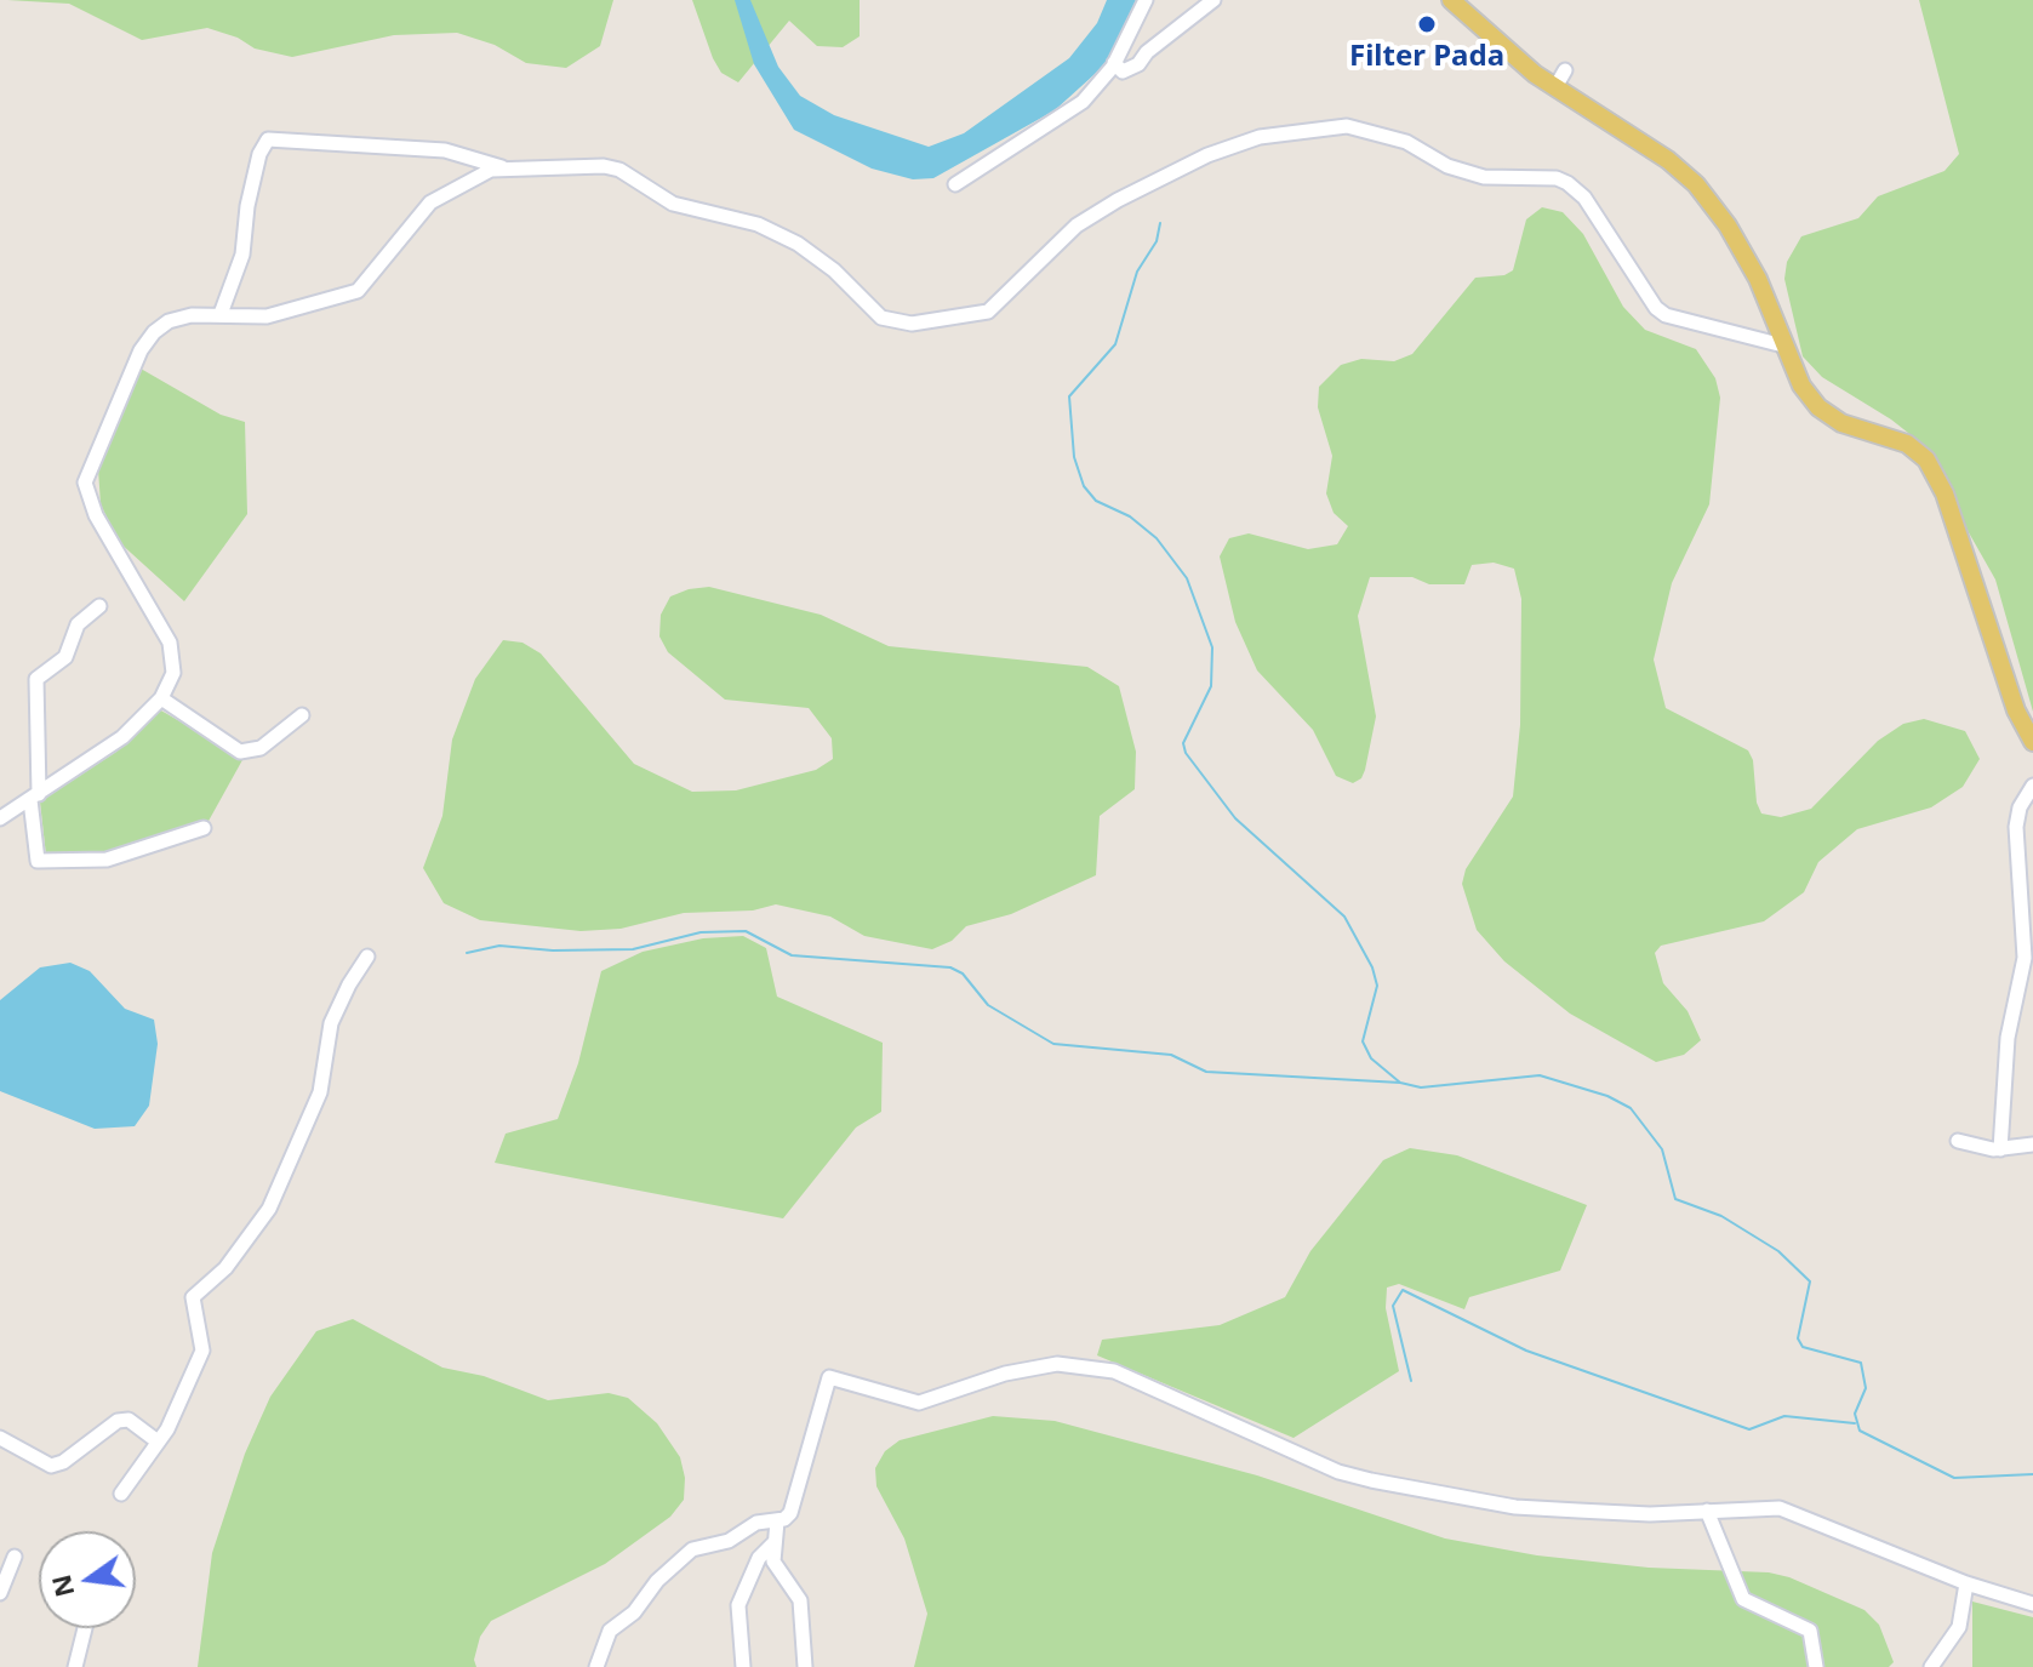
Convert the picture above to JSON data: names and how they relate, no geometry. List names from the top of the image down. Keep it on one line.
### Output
{"places":["Filter Pada"],"north":"left"}
